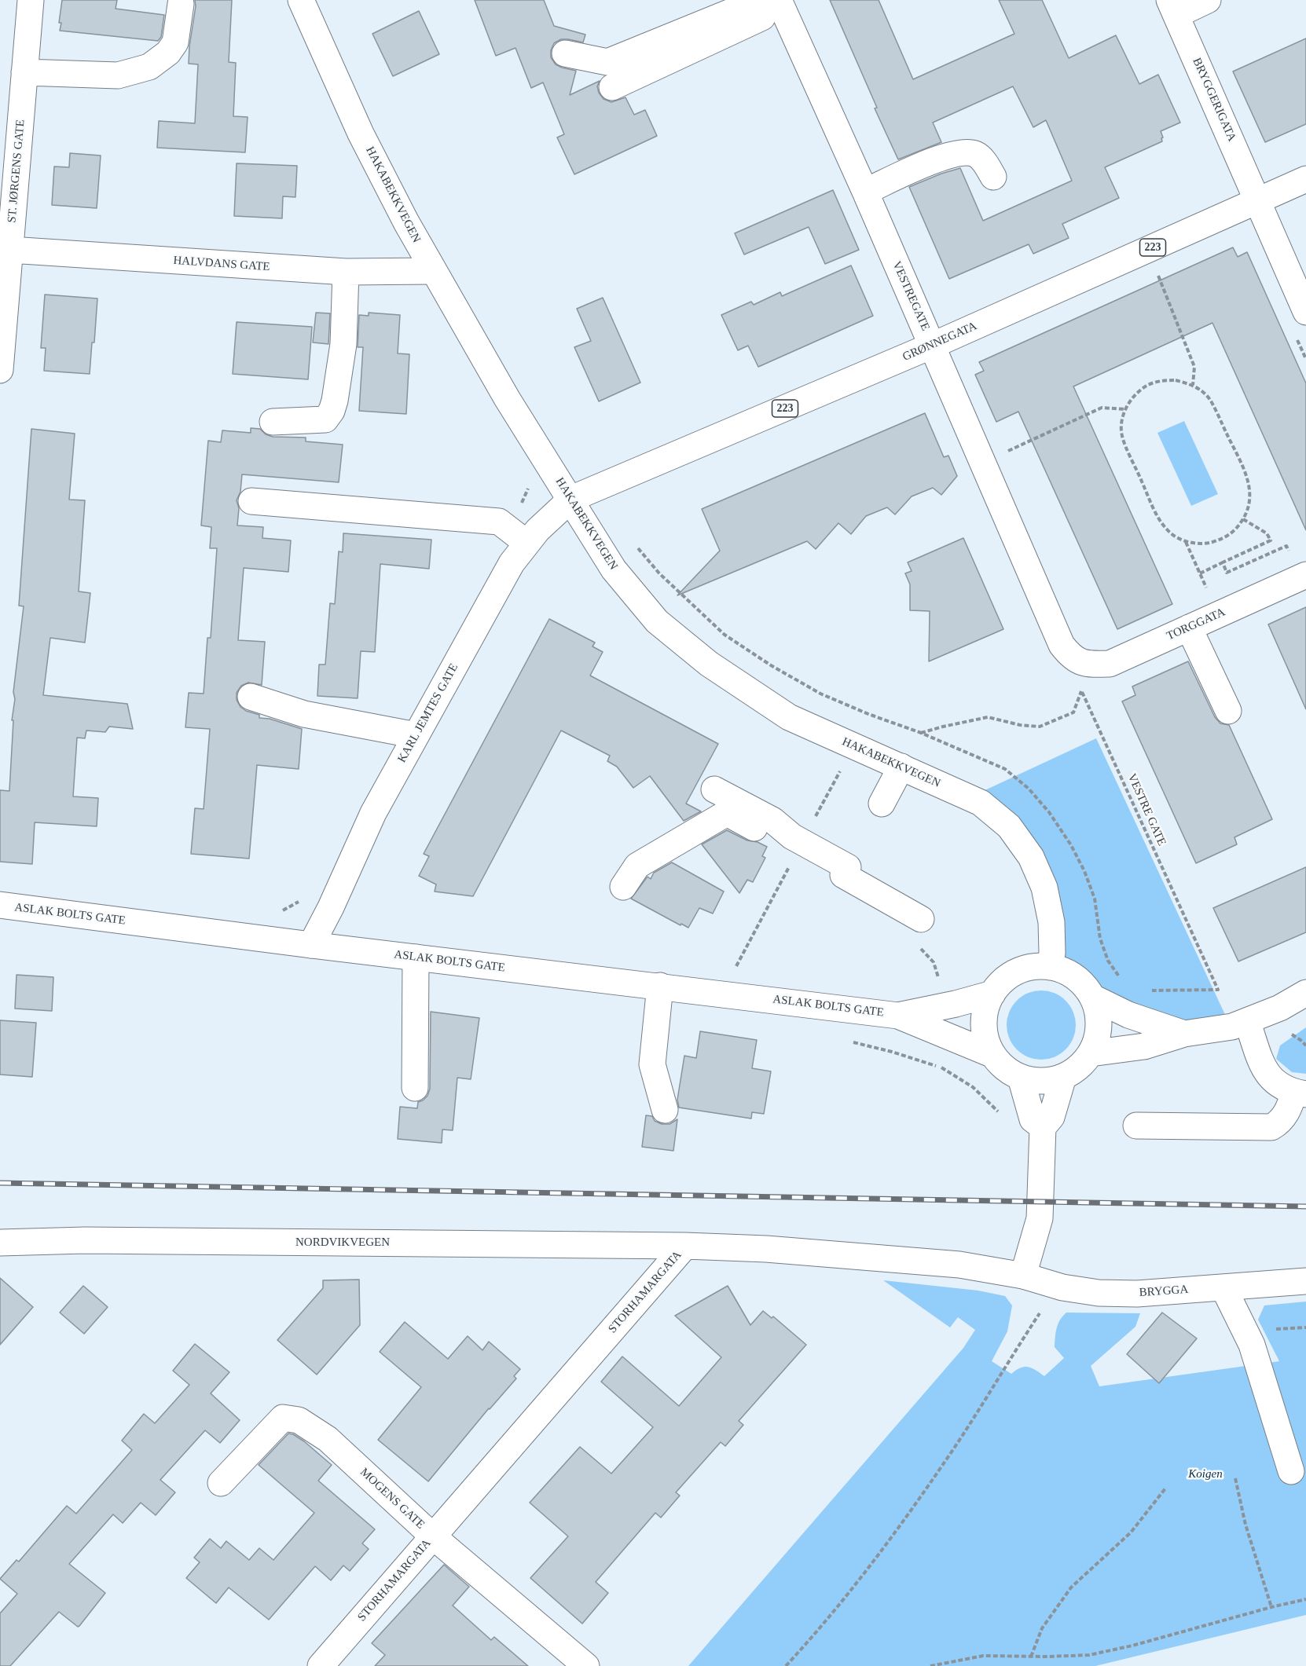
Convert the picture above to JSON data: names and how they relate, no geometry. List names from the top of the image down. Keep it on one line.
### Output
{"streets":{"main road":["BRYGGERIGATA","ST. JØRGENS GATE","HAKABEKKVEGEN","223","HALVDANS GATE","VESTREGATE","GRØNNEGATA","TORGGATA","KARL JEMTES GATE","ASLAK BOLTS GATE","NORDVIKVEGEN","BRYGGA","STORHAMARGATA","MOGENS GATE"],"path":["VESTRE GATE"]},"crossings":[["BRYGGERIGATA","GRØNNEGATA"],["ST. JØRGENS GATE","HALVDANS GATE"],["HAKABEKKVEGEN","HALVDANS GATE"],["HAKABEKKVEGEN","GRØNNEGATA"],["HAKABEKKVEGEN","KARL JEMTES GATE"],["HAKABEKKVEGEN","ASLAK BOLTS GATE"],["VESTREGATE","GRØNNEGATA"],["VESTREGATE","TORGGATA"],["GRØNNEGATA","KARL JEMTES GATE"],["KARL JEMTES GATE","ASLAK BOLTS GATE"],["NORDVIKVEGEN","STORHAMARGATA"],["BRYGGA","STORHAMARGATA"],["STORHAMARGATA","MOGENS GATE"]],"parks":["Koigen"]}
